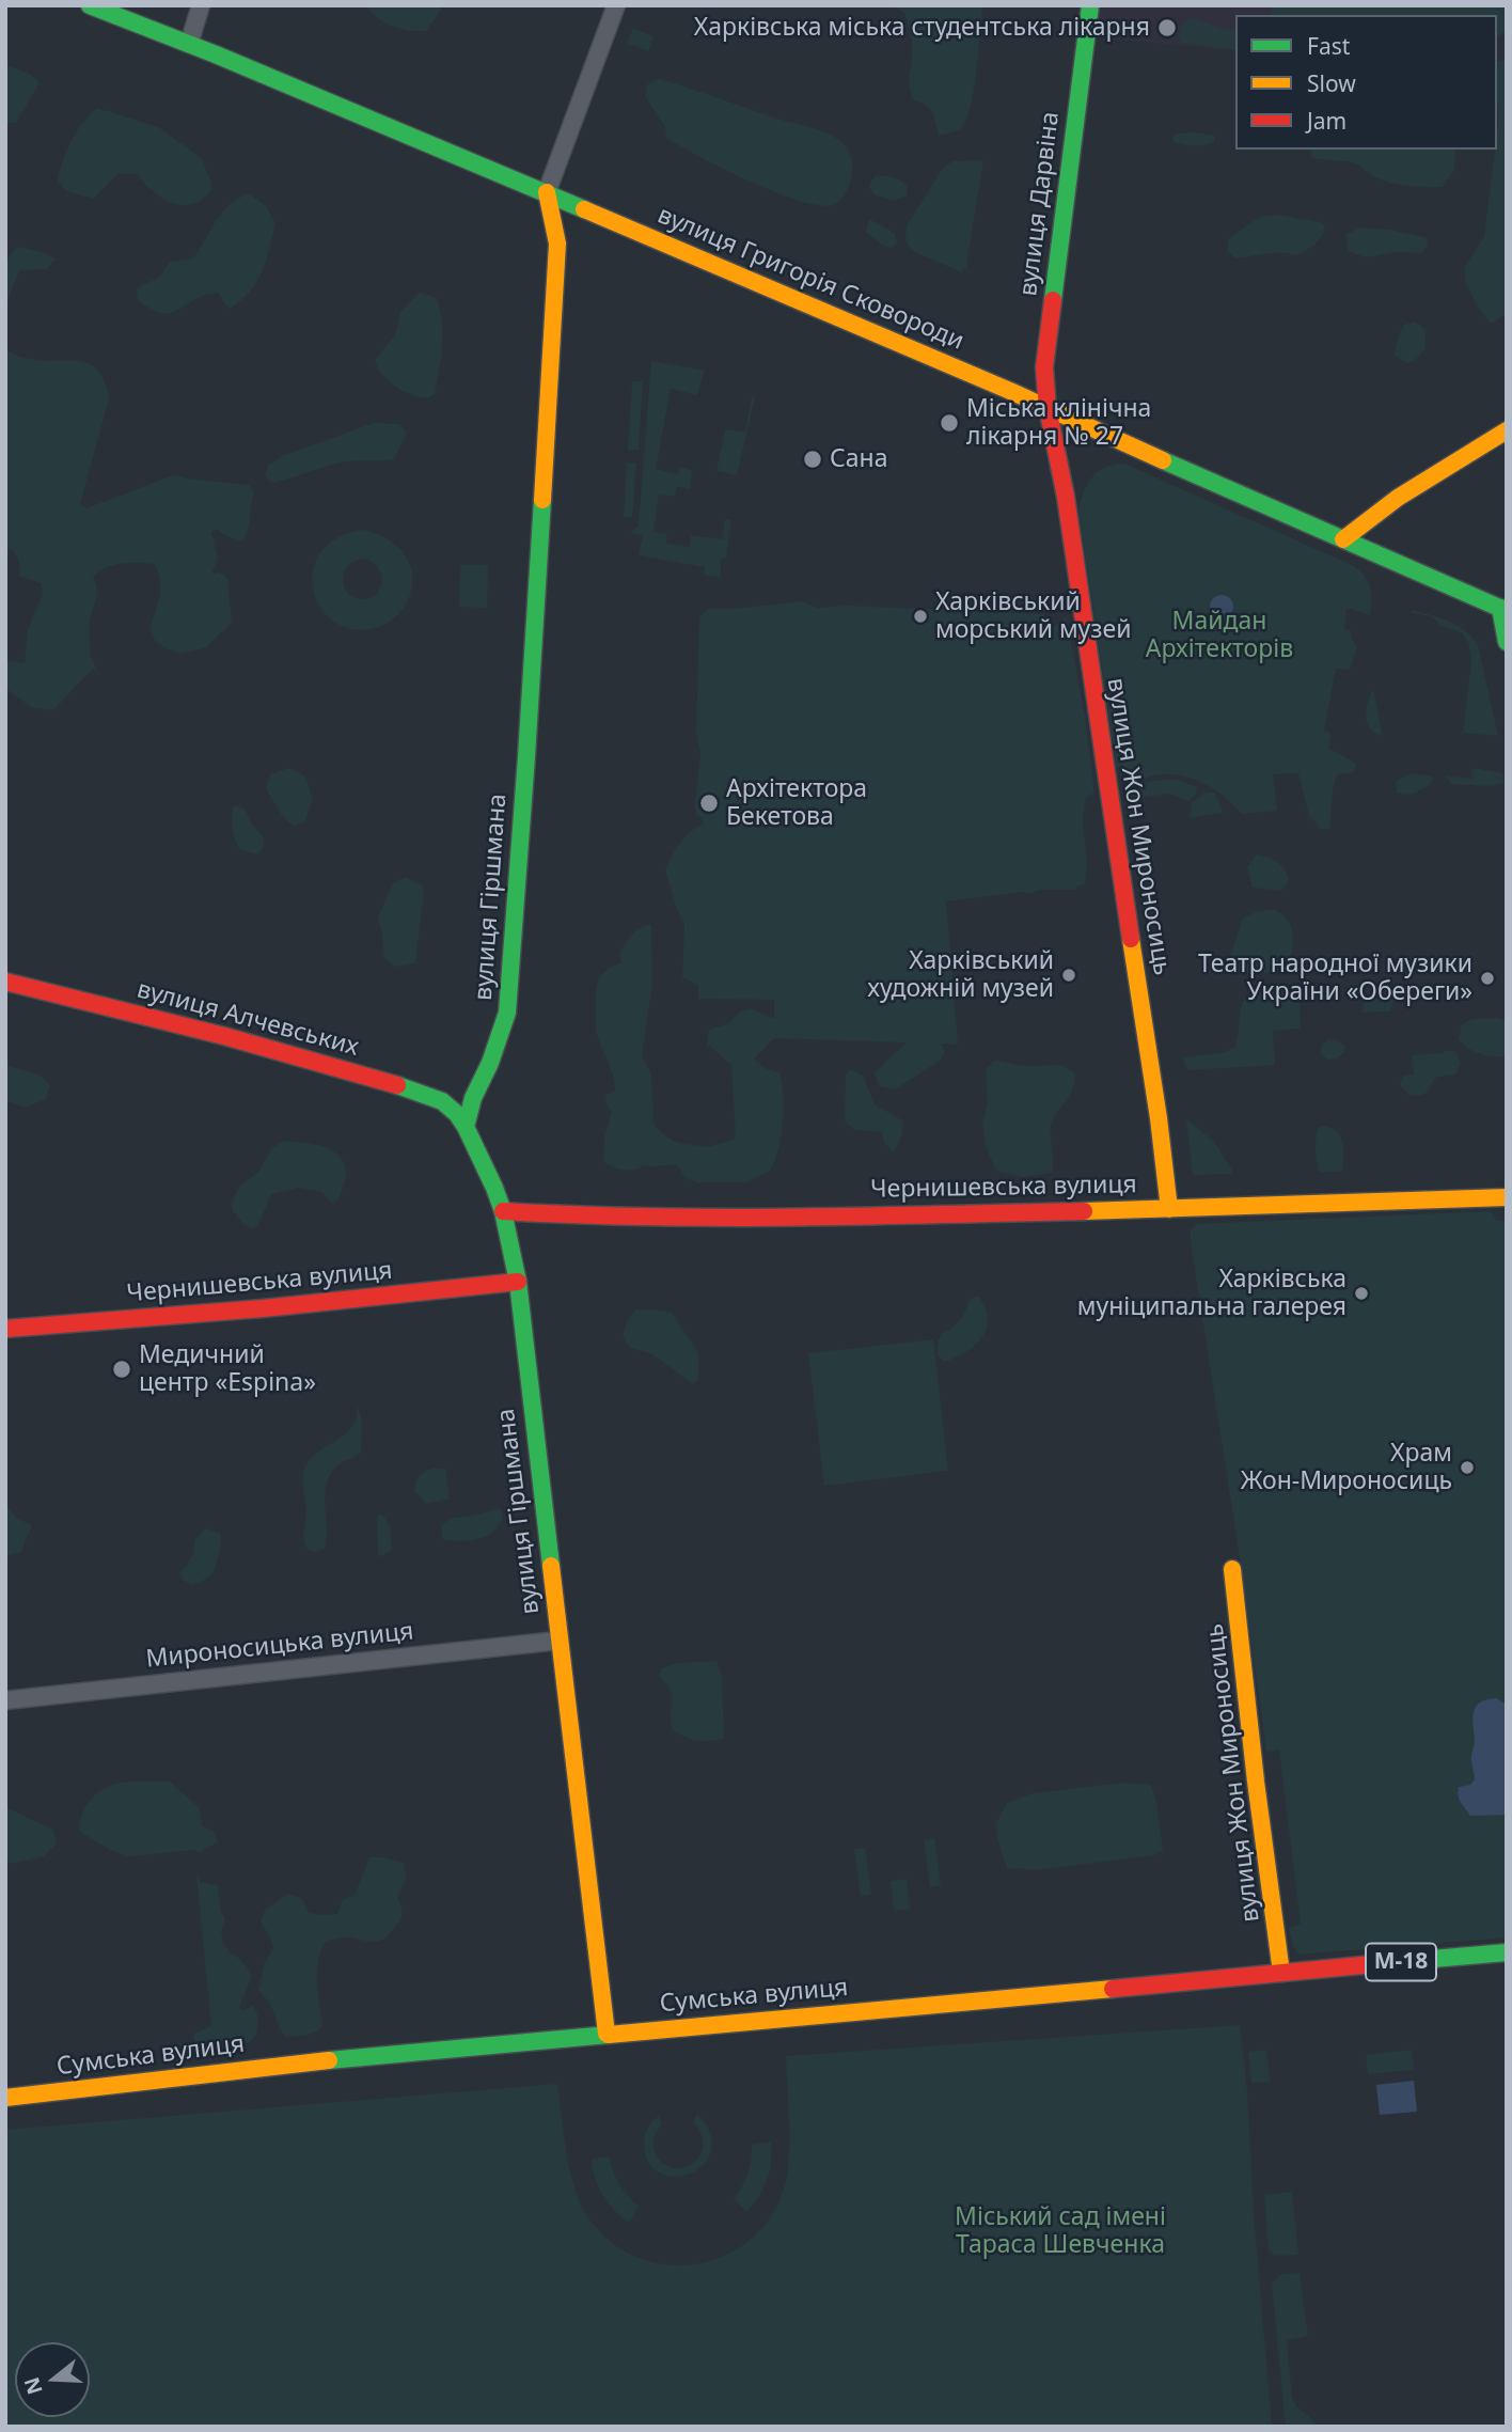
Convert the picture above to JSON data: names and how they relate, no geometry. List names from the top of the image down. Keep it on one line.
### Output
{"streets":{"street":["вулиця Дарвіна","вулиця Григорія Сковороди","вулиця Жон Мироносиць","вулиця Гіршмана","вулиця Алчевських","Чернишевська вулиця","Мироносицька вулиця","М-18","Сумська вулиця"]},"crossings":[["вулиця Дарвіна","вулиця Григорія Сковороди"],["вулиця Дарвіна","вулиця Жон Мироносиць"],["вулиця Григорія Сковороди","вулиця Жон Мироносиць"],["вулиця Григорія Сковороди","вулиця Гіршмана"],["вулиця Жон Мироносиць","Чернишевська вулиця"],["вулиця Жон Мироносиць","Сумська вулиця"],["вулиця Гіршмана","вулиця Алчевських"],["вулиця Гіршмана","Чернишевська вулиця"],["вулиця Гіршмана","Мироносицька вулиця"],["вулиця Гіршмана","Сумська вулиця"]],"parks":["Майдан Архітекторів","Міський сад імені Тараса Шевченка"],"places":["Харківська міська студентська лікарня","Міська клінічна лікарня № 27","Сана","Харківський морський музей","Архітектора Бекетова","Харківський художній музей","Театр народної музики України «Обереги»","Харківська муніципальна галерея","Медичний центр «Espina»","Храм Жон-Мироносиць"],"legend":["Fast","Slow","Jam"],"north":"left"}
